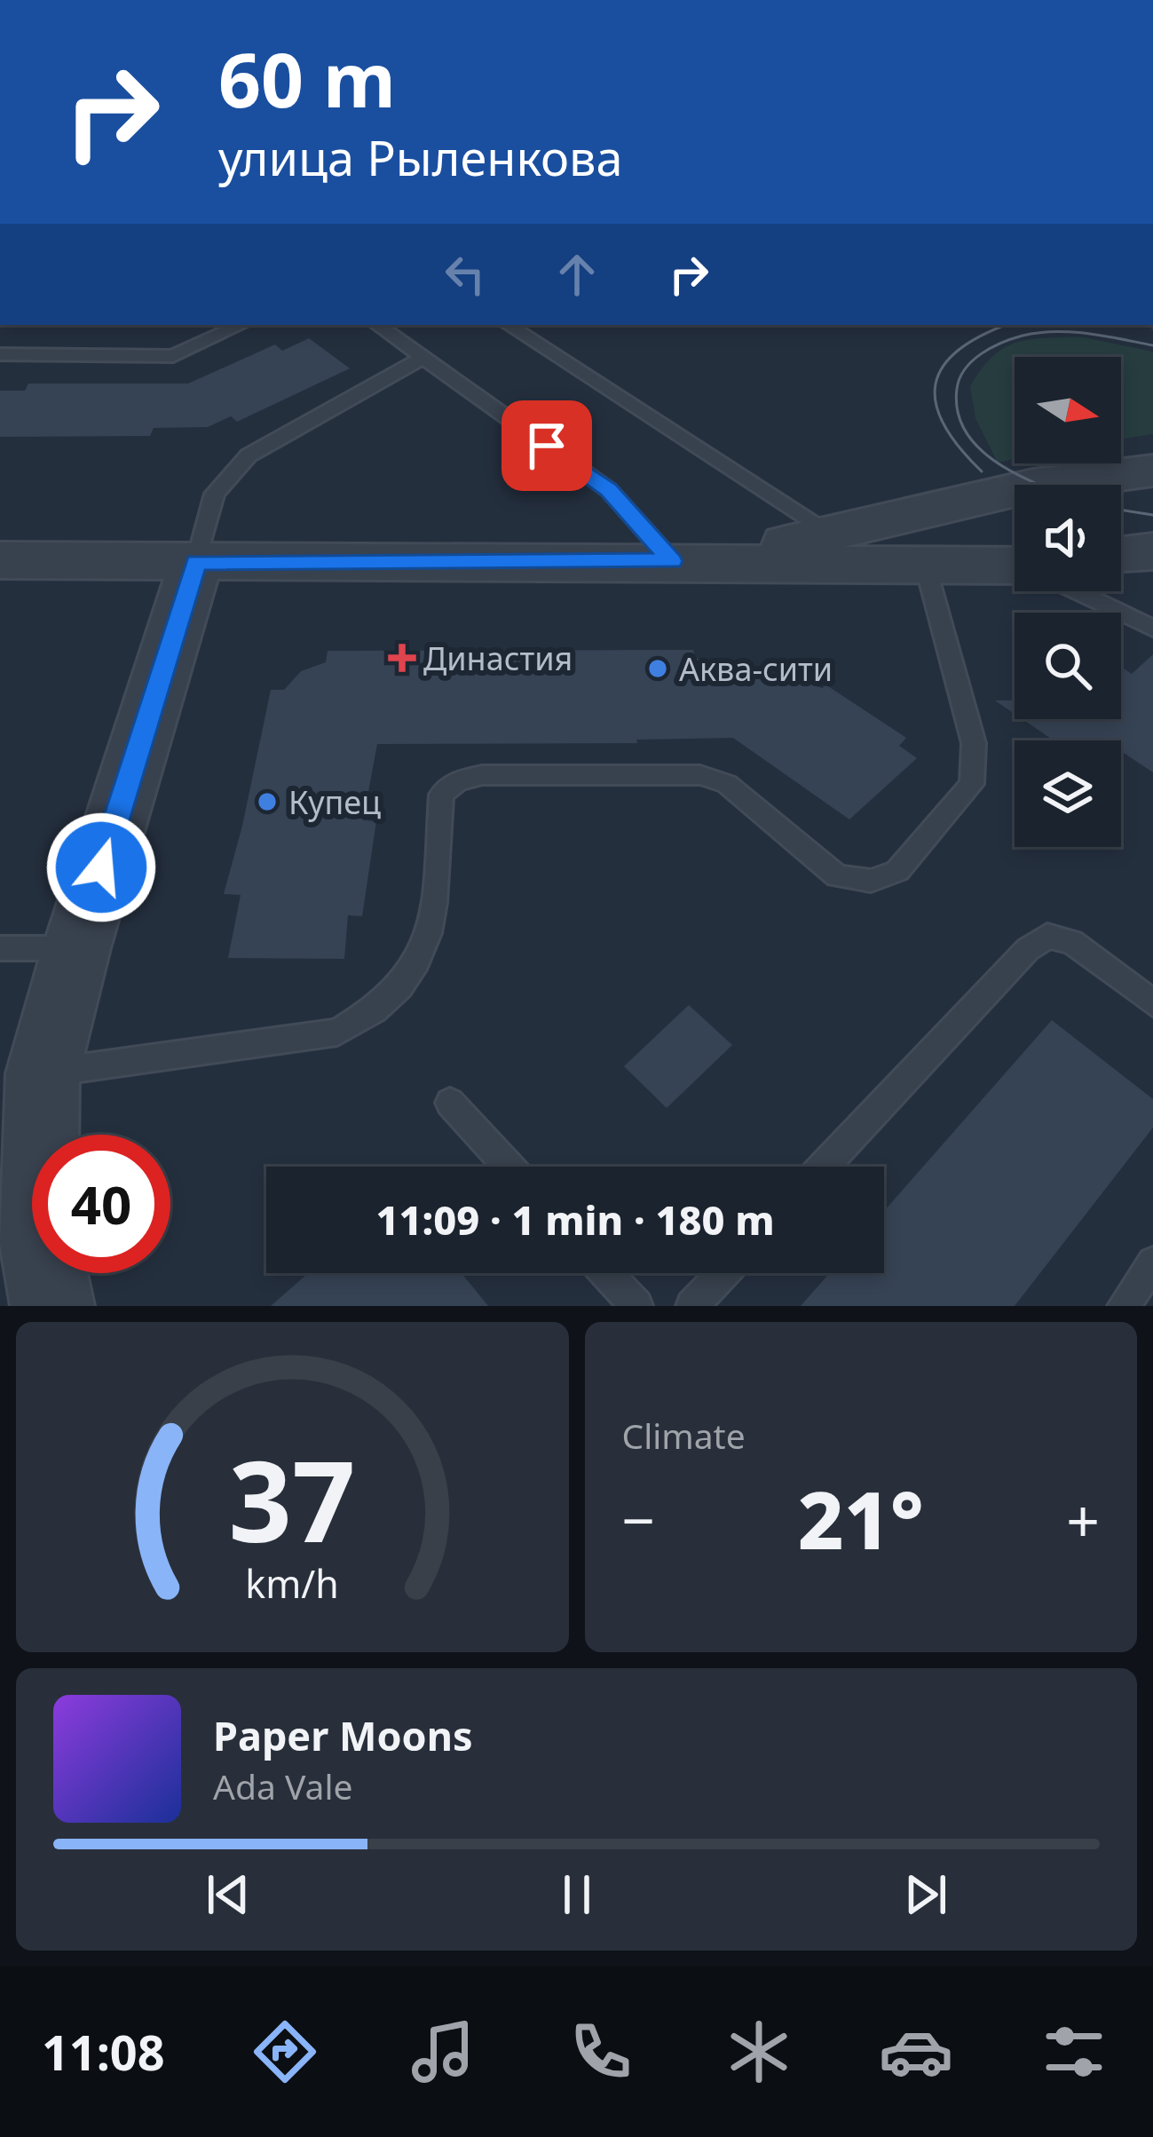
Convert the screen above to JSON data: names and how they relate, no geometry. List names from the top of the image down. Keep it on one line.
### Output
{"places":{"health":["Династия"],"other":["Аква-сити","Купец"]},"north":"right","page":{"turn":["60 m","улица Рыленкова"],"limit":"40","trip":"11:09 · 1 min · 180 m","tile":"Climate","heat":["−","21°","+"],"song":["Paper Moons","Ada Vale"],"tabs":"11:08","gauge":["37","km/h"]}}
